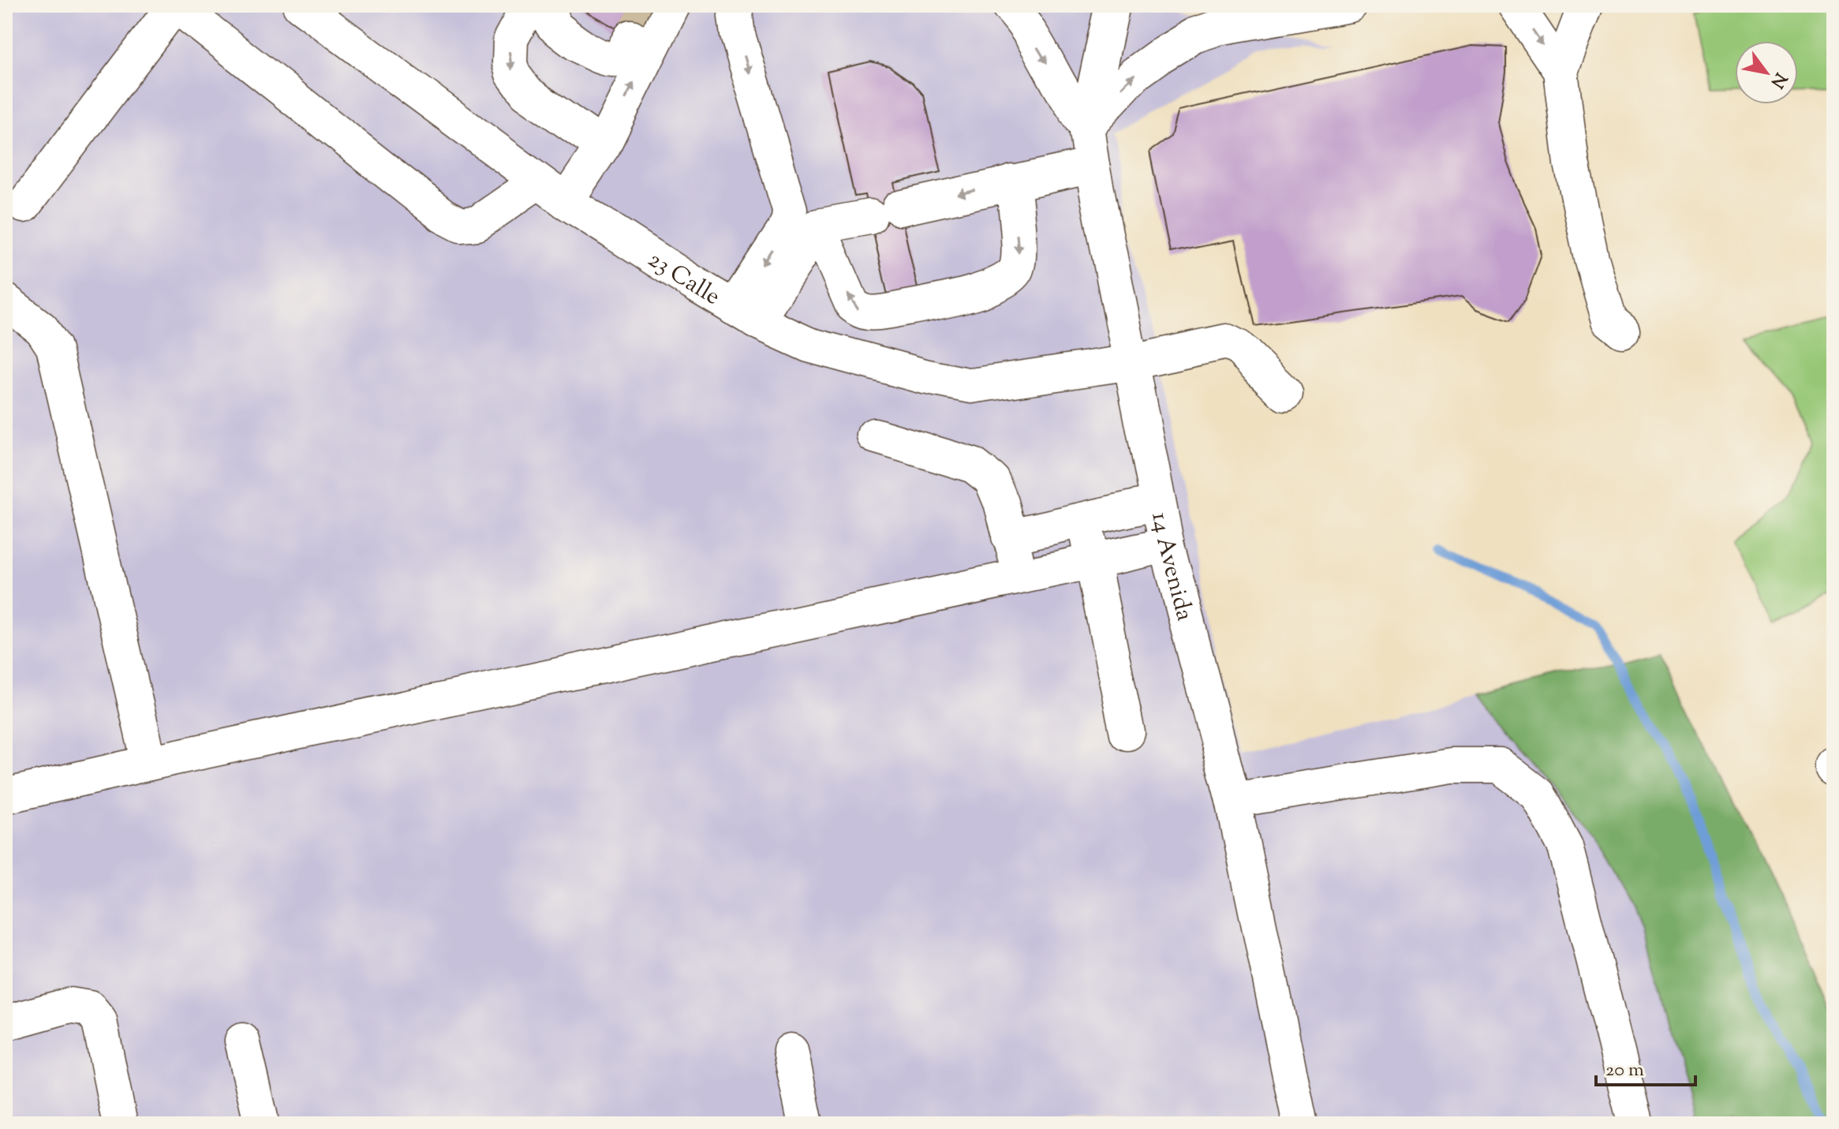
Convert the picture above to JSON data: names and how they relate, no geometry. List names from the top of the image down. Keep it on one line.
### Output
{"streets":{"street":["23 Calle","14 Avenida"]},"crossings":[["23 Calle","14 Avenida"]],"scale_bar":"20 m","north":"bottom right"}
